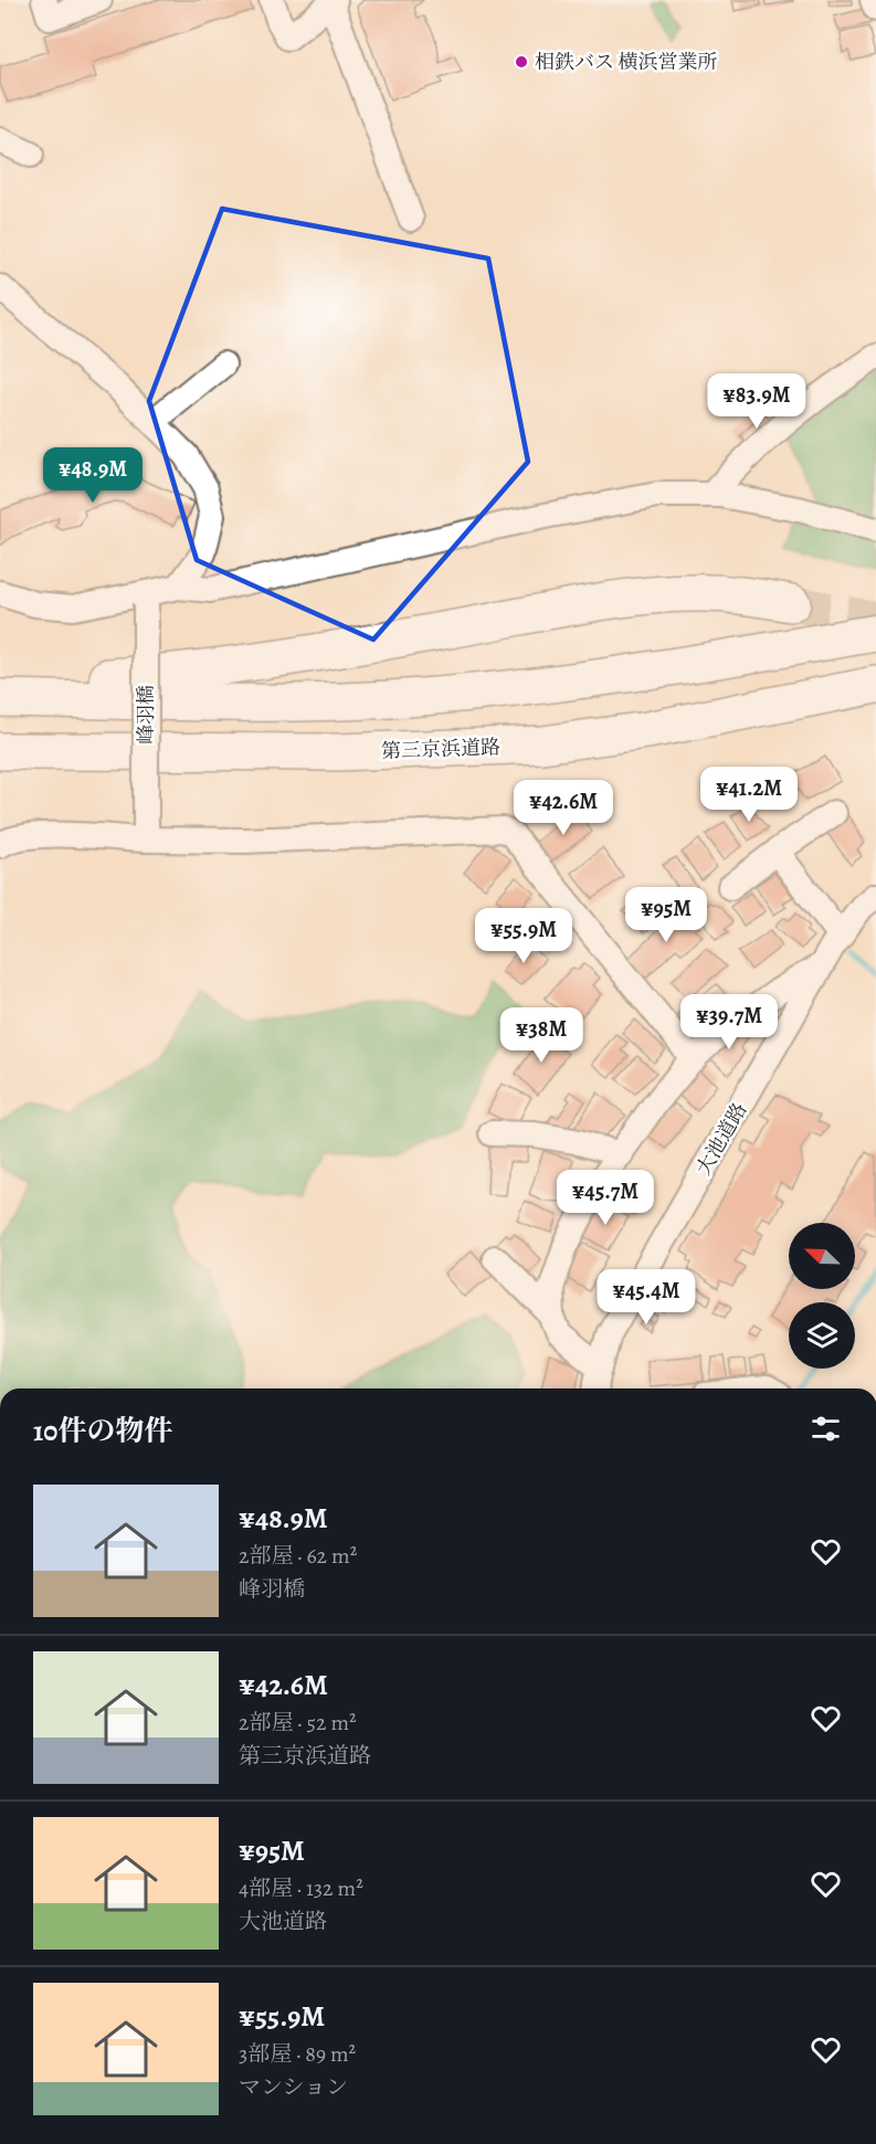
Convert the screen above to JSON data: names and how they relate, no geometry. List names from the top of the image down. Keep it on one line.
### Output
{"streets":{"highway":["第三京浜道路"],"street":["峰羽橋","大池道路"]},"places":["相鉄バス 横浜営業所"],"north":"top left","page":{"price":["¥83.9M","¥48.9M","¥41.2M","¥42.6M","¥95M","¥55.9M","¥39.7M","¥38M","¥45.7M","¥45.4M"],"heading":"10件の物件","list":[{"name":"¥48.9M","note":"2部屋 · 62 m² · 峰羽橋"},{"name":"¥42.6M","note":"2部屋 · 52 m² · 第三京浜道路"},{"name":"¥95M","note":"4部屋 · 132 m² · 大池道路"},{"name":"¥55.9M","note":"3部屋 · 89 m² · マンション"}]}}
